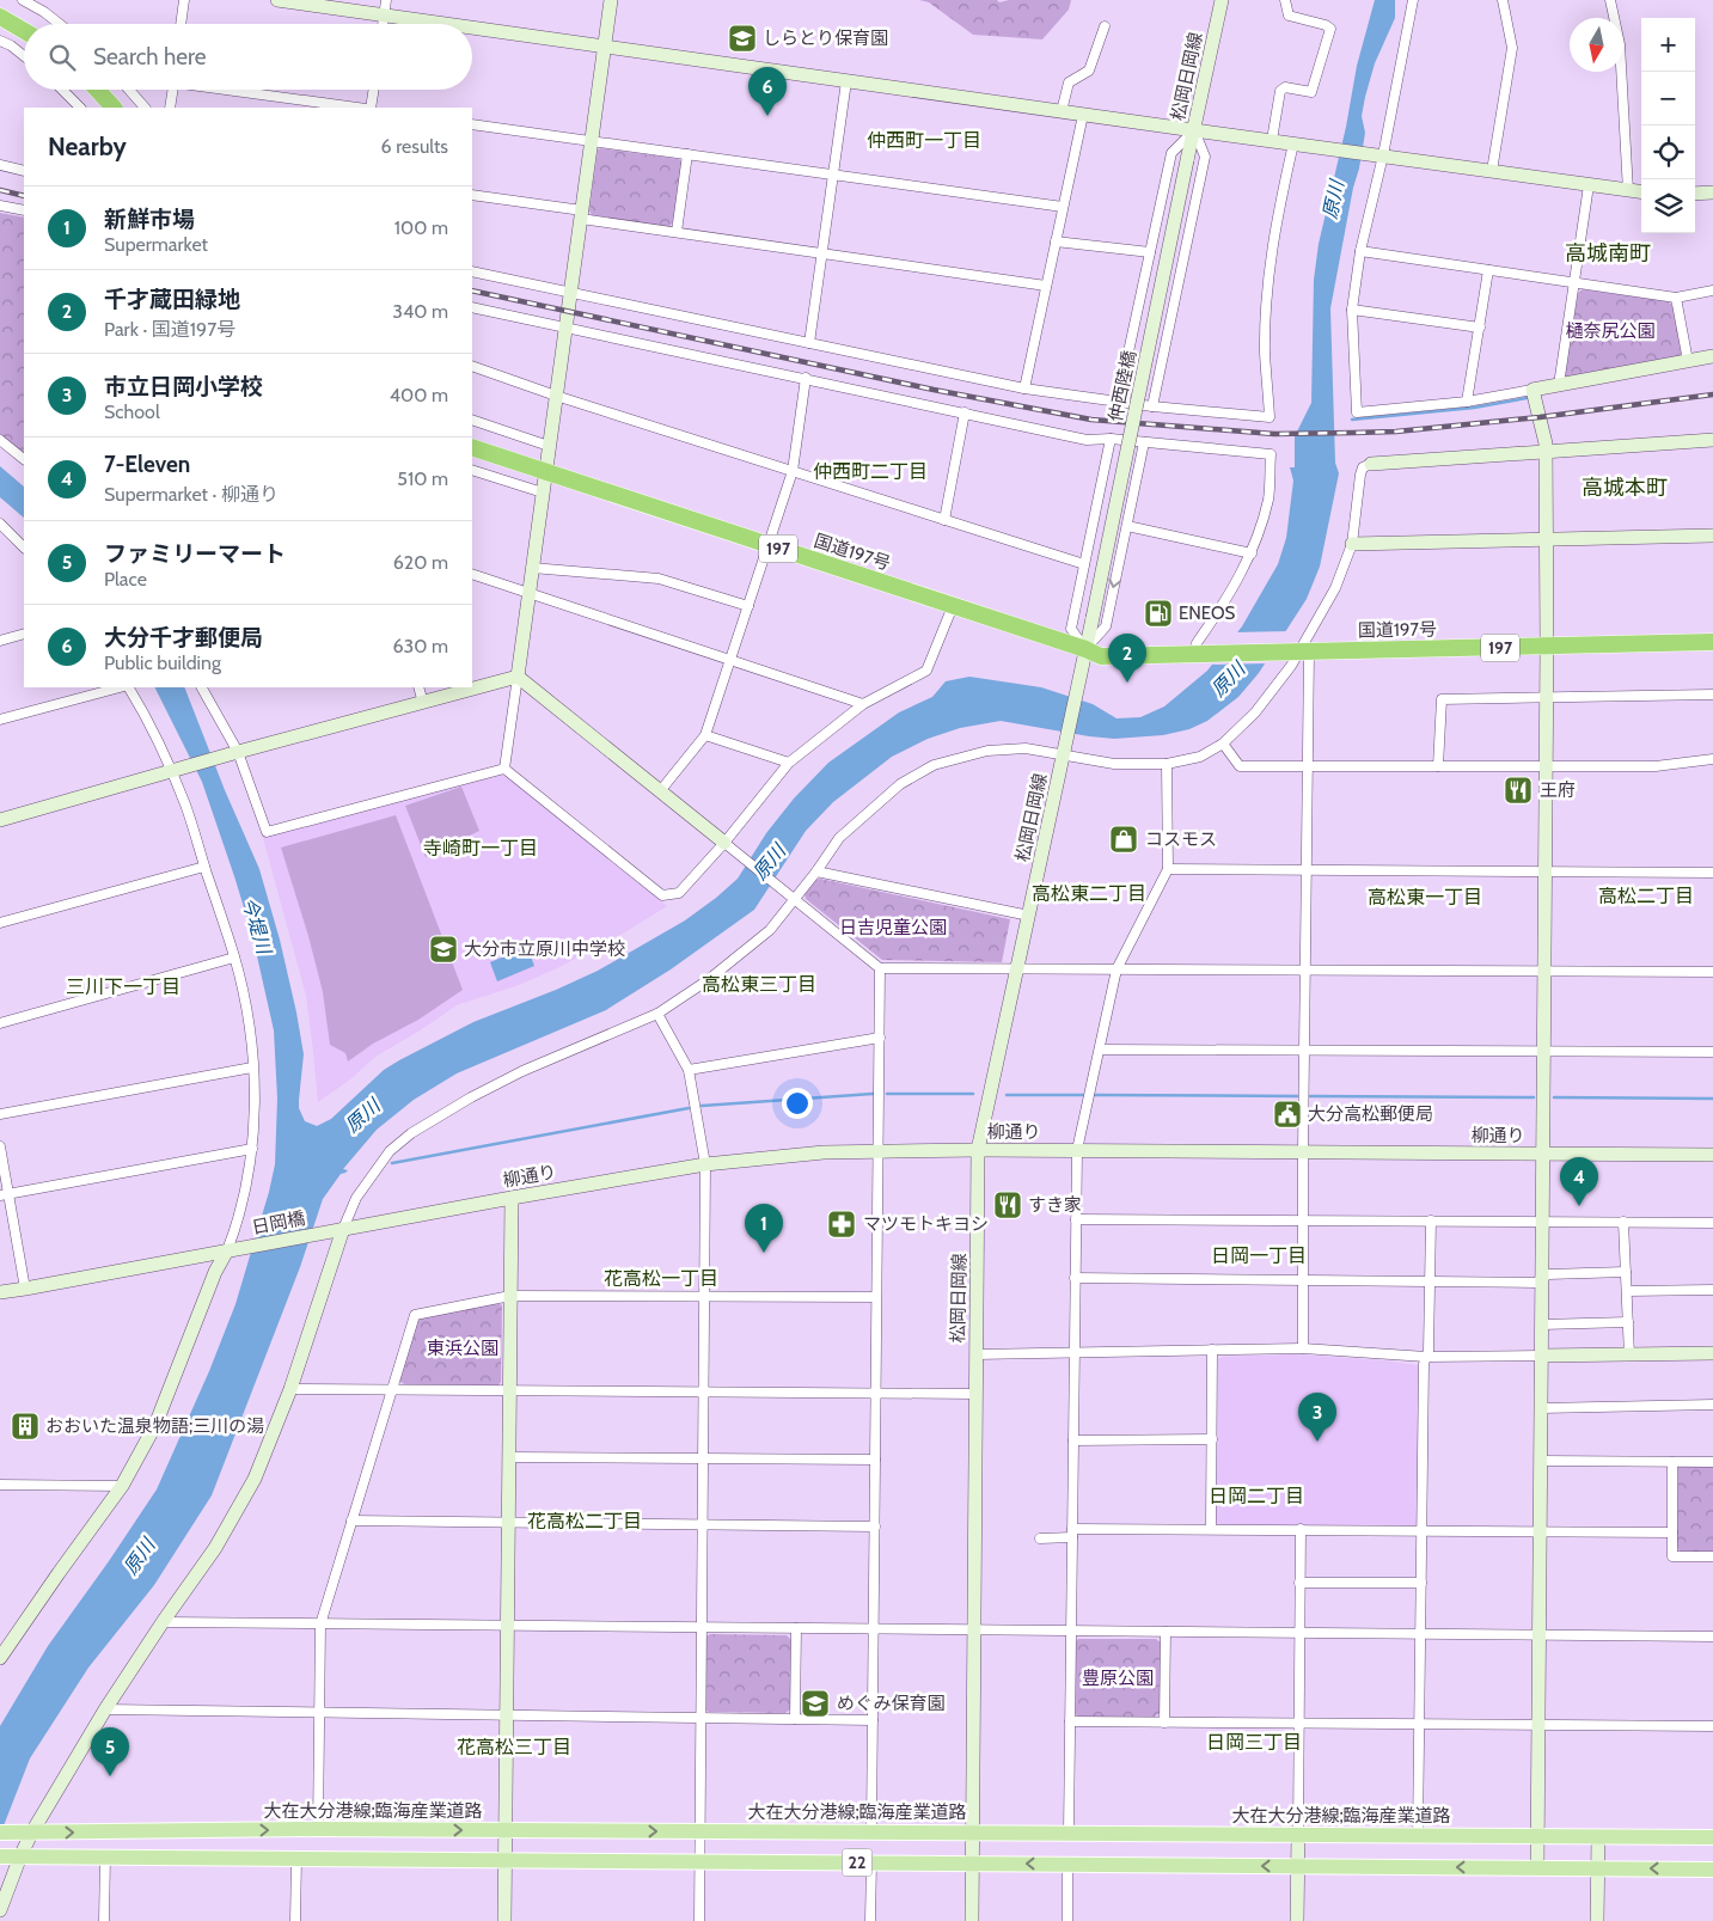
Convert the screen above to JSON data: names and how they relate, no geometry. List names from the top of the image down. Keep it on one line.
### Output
{"streets":{"highway":["197","国道197号"],"main road":["大在大分港線;臨海産業道路","22"],"street":["松岡日岡線","仲西陸橋","柳通り","日岡橋"]},"crossings":[["松岡日岡線","仲西陸橋"],["松岡日岡線","国道197号"],["松岡日岡線","柳通り"],["松岡日岡線","大在大分港線;臨海産業道路"],["松岡日岡線","22"],["仲西陸橋","国道197号"],["柳通り","日岡橋"]],"districts":["仲西町一丁目","高城南町","仲西町二丁目","高城本町","寺崎町一丁目","高松東二丁目","高松二丁目","高松東一丁目","高松東三丁目","三川下一丁目","日岡一丁目","花高松一丁目","日岡二丁目","花高松二丁目","日岡三丁目","花高松三丁目"],"water":["原川","今堤川"],"parks":["樋奈尻公園","日吉児童公園","東浜公園","豊原公園"],"places":{"school or university":["しらとり保育園","大分市立原川中学校","めぐみ保育園"],"fuel station":["ENEOS"],"restaurant":["王府","すき家"],"shop":["コスモス"],"public building":["大分高松郵便局"],"pharmacy":["マツモトキヨシ"],"building":["おおいた温泉物語;三川の湯"]},"north":"bottom","page":{"map_buttons":["+","−"],"search":"Search here","pins":["6","2","4","1","3","5"],"heading":["Nearby","6 results"],"list":[{"mark":"1","name":"新鮮市場","note":"Supermarket","value":"100 m"},{"mark":"2","name":"千才蔵田緑地","note":"Park · 国道197号","value":"340 m"},{"mark":"3","name":"市立日岡小学校","note":"School","value":"400 m"},{"mark":"4","name":"7-Eleven","note":"Supermarket · 柳通り","value":"510 m"},{"mark":"5","name":"ファミリーマート","note":"Place","value":"620 m"},{"mark":"6","name":"大分千才郵便局","note":"Public building","value":"630 m"}]}}
